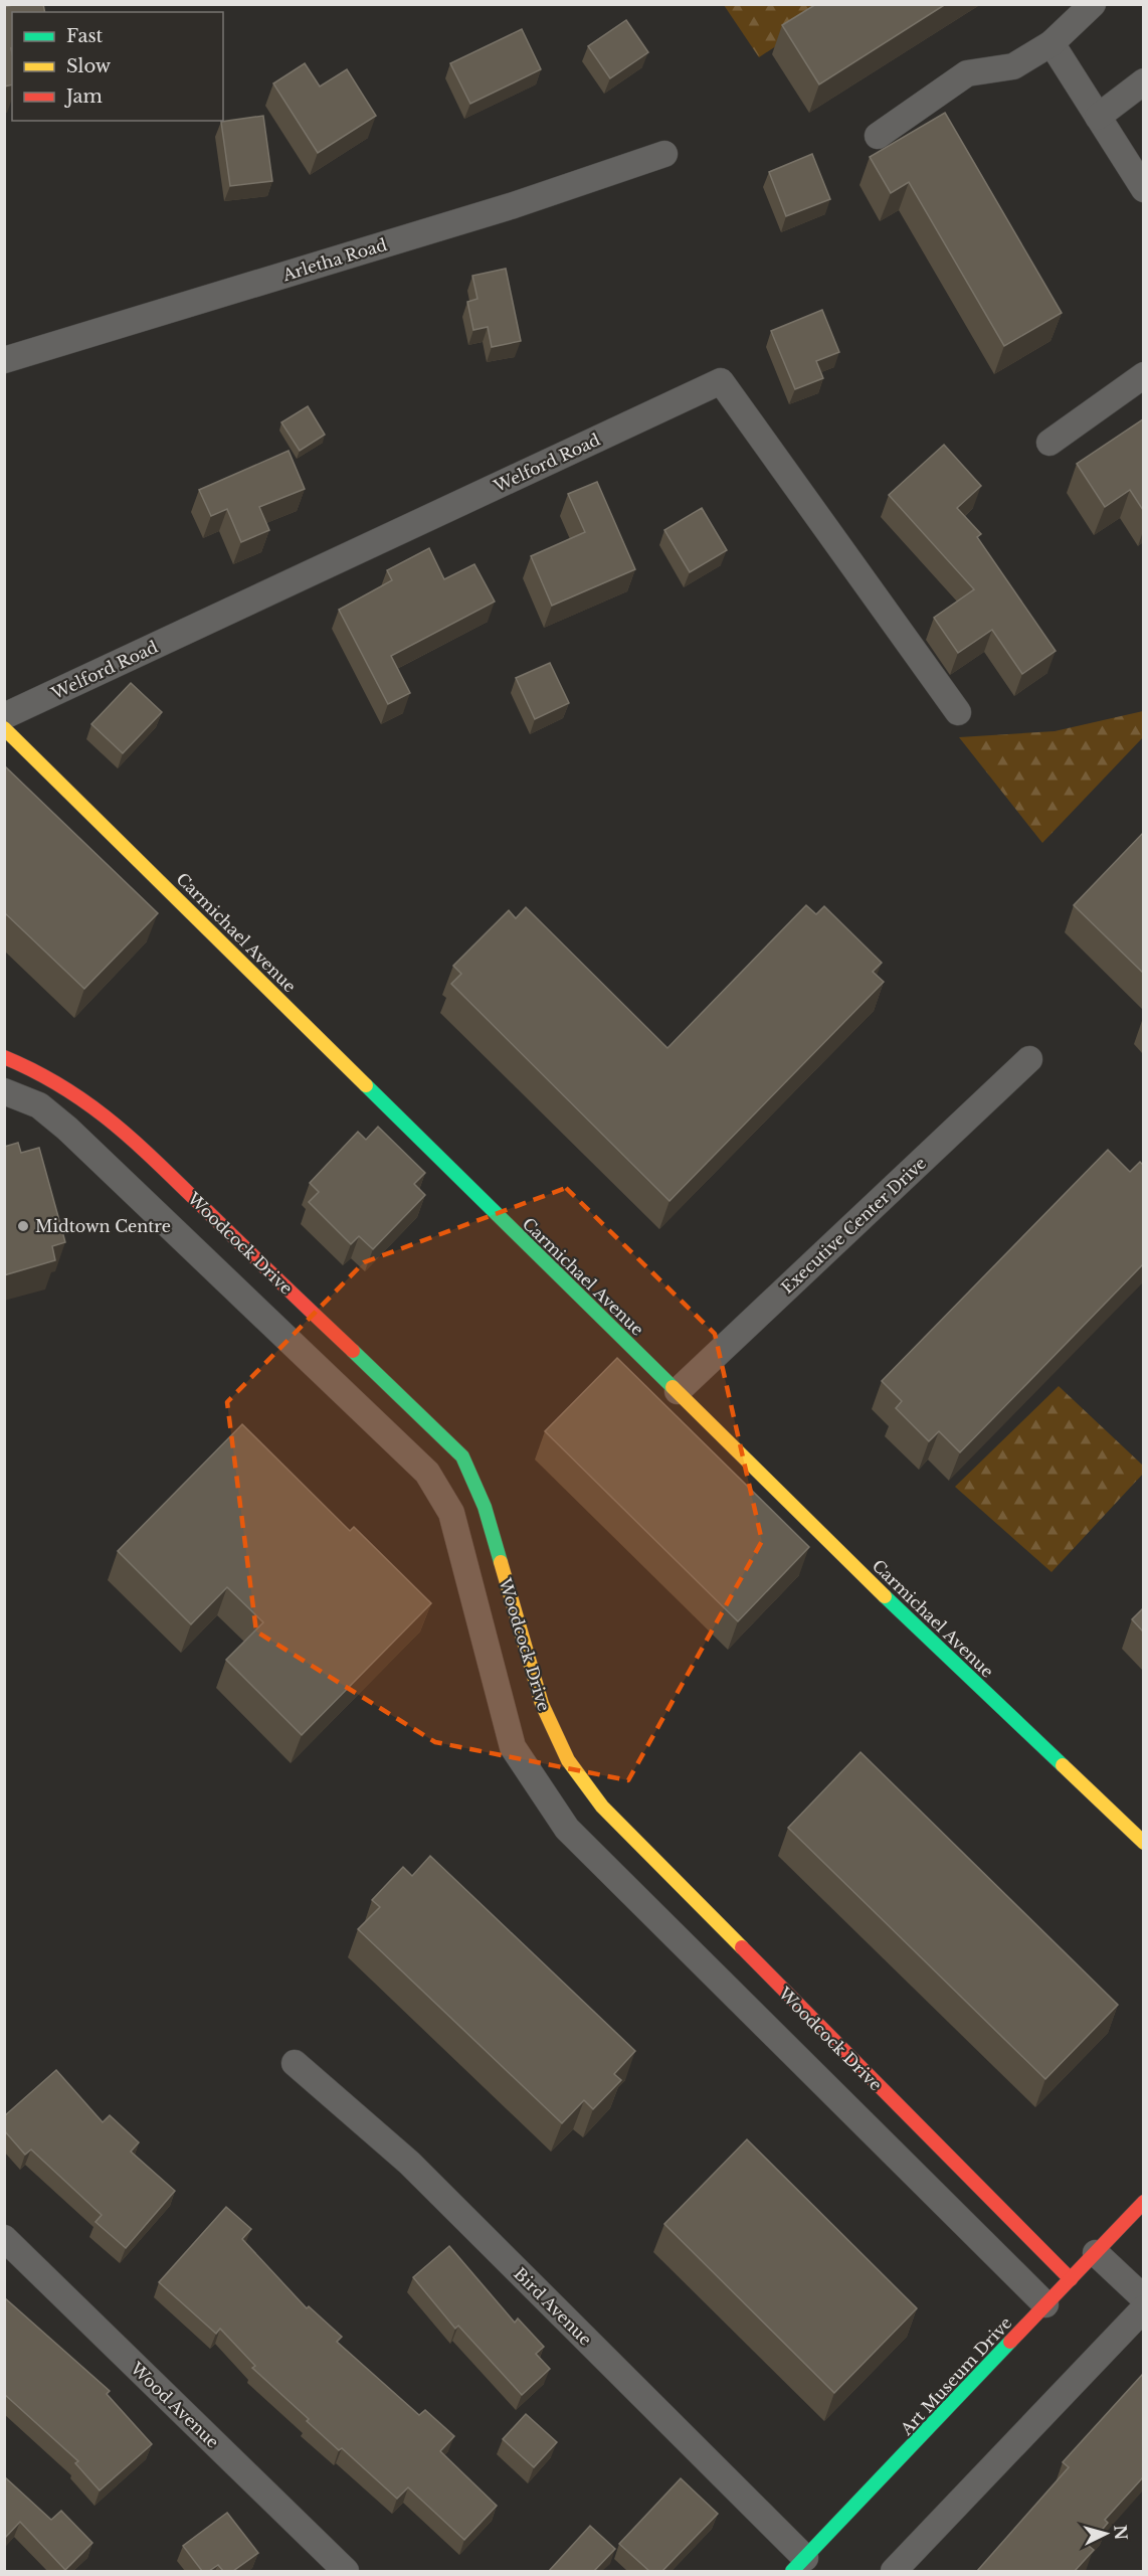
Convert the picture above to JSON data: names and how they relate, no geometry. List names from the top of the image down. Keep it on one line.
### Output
{"streets":{"street":["Arletha Road","Welford Road","Carmichael Avenue","Executive Center Drive","Woodcock Drive","Bird Avenue","Art Museum Drive","Wood Avenue"]},"crossings":[["Carmichael Avenue","Executive Center Drive"],["Woodcock Drive","Art Museum Drive"],["Bird Avenue","Art Museum Drive"]],"places":["Midtown Centre"],"legend":["Fast","Slow","Jam"],"north":"right"}
